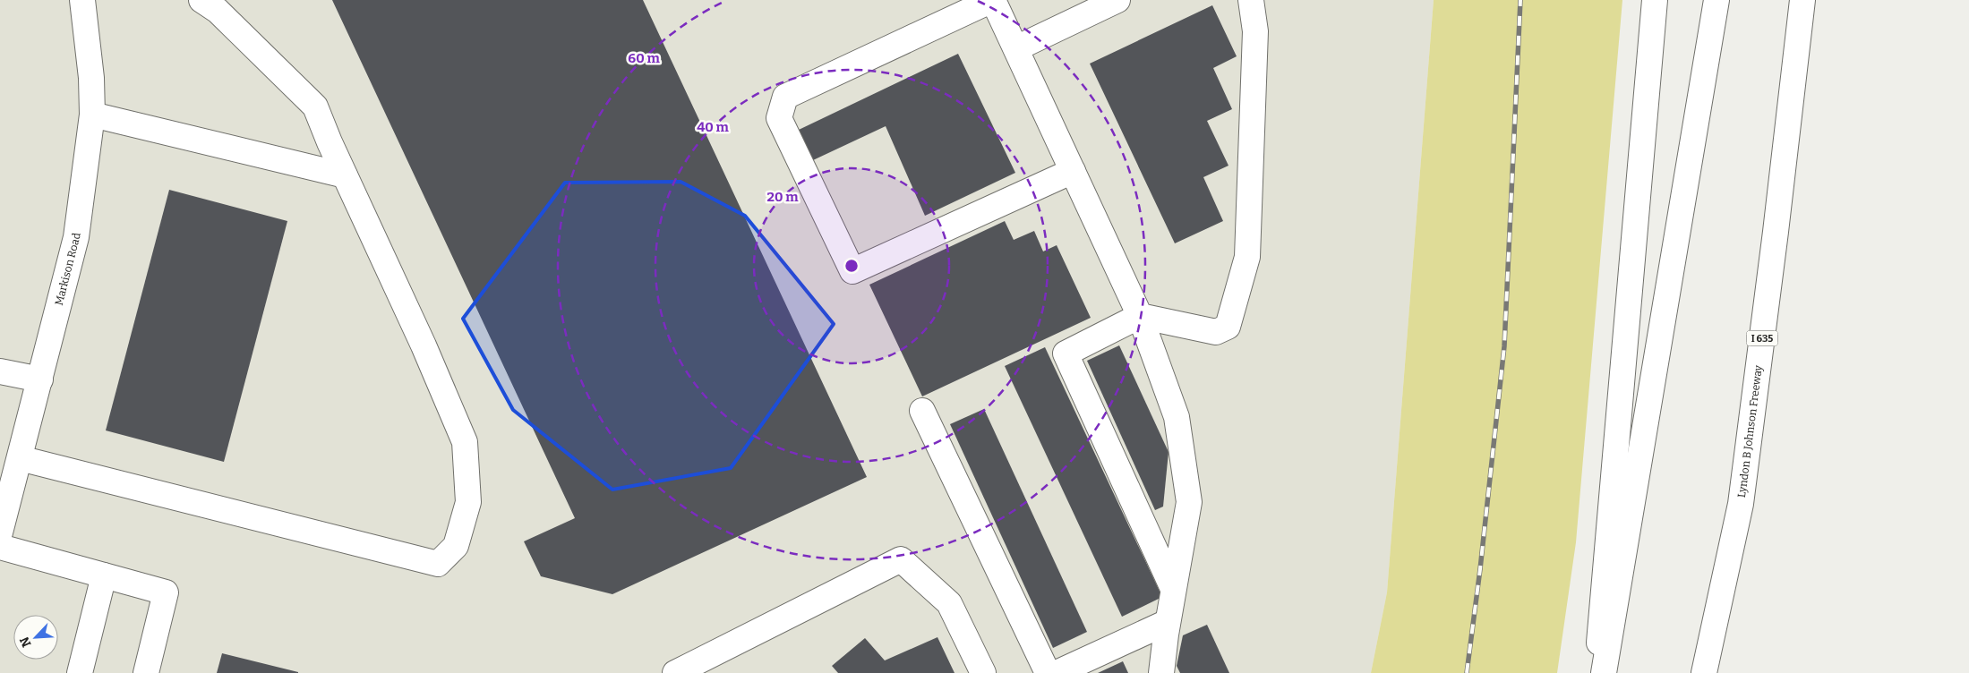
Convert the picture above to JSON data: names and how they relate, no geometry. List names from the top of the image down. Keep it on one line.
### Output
{"streets":{"main road":["Markison Road","I 635","Lyndon B Johnson Freeway"]},"north":"bottom left","rings":["60 m","40 m","20 m"]}
